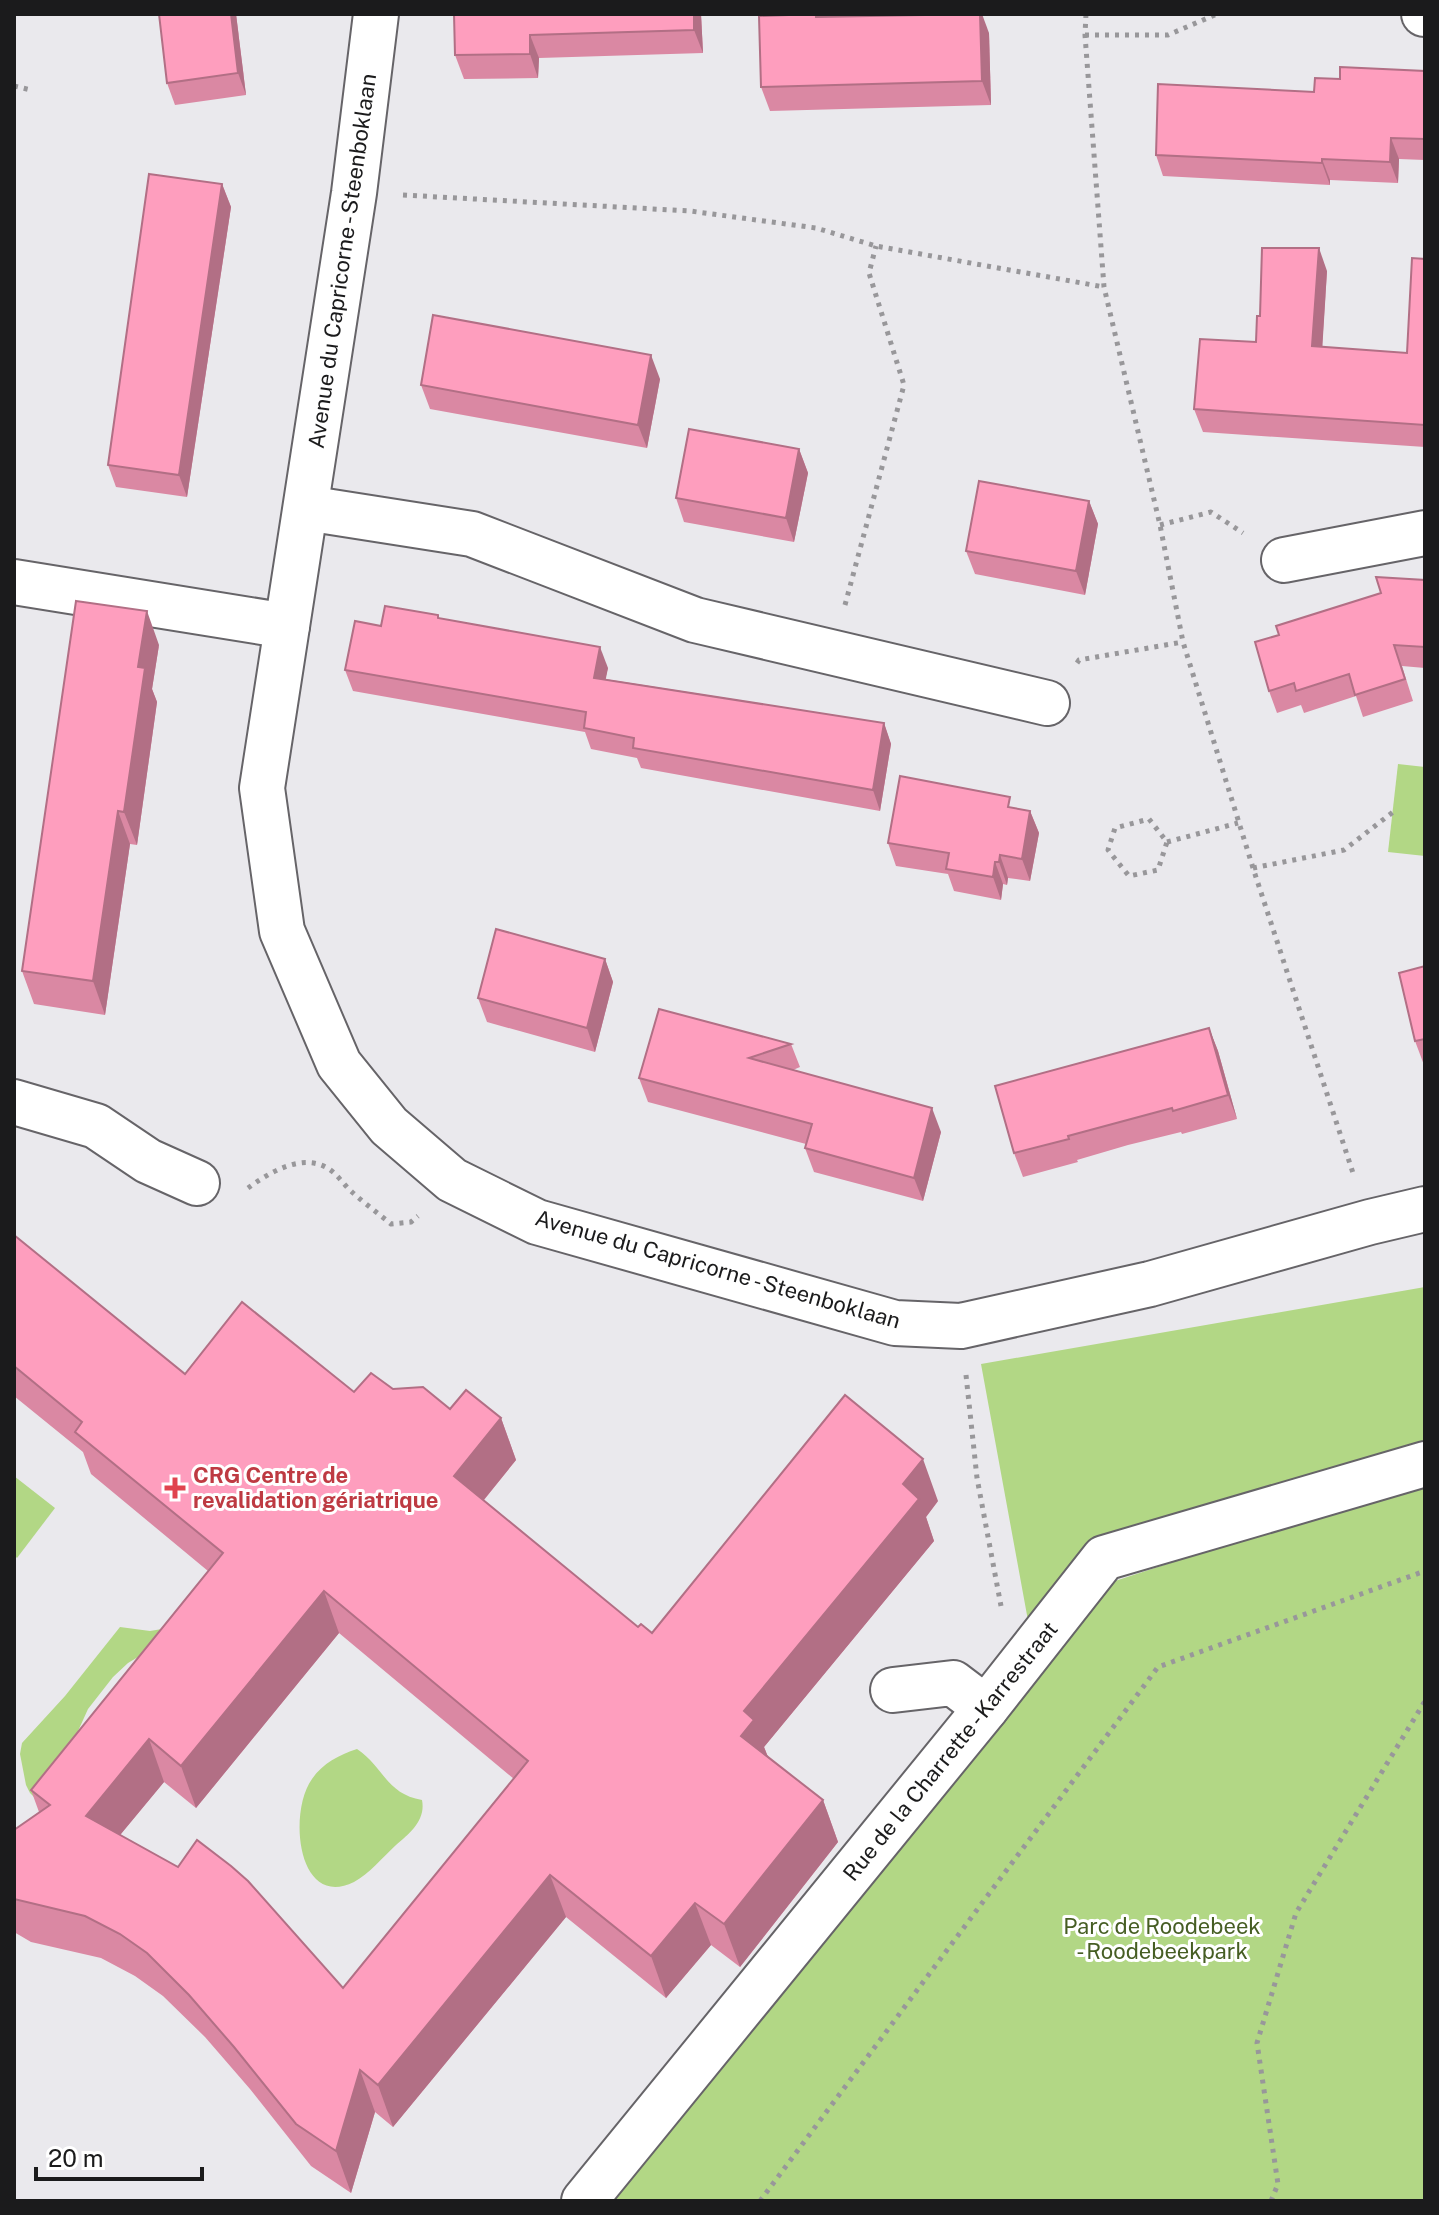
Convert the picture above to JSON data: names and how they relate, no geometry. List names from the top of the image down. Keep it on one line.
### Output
{"streets":{"street":["Avenue du Capricorne - Steenboklaan","Rue de la Charrette - Karrestraat"]},"parks":["Parc de Roodebeek - Roodebeekpark"],"places":{"health":["CRG Centre de revalidation gériatrique"]},"scale_bar":"20 m"}
